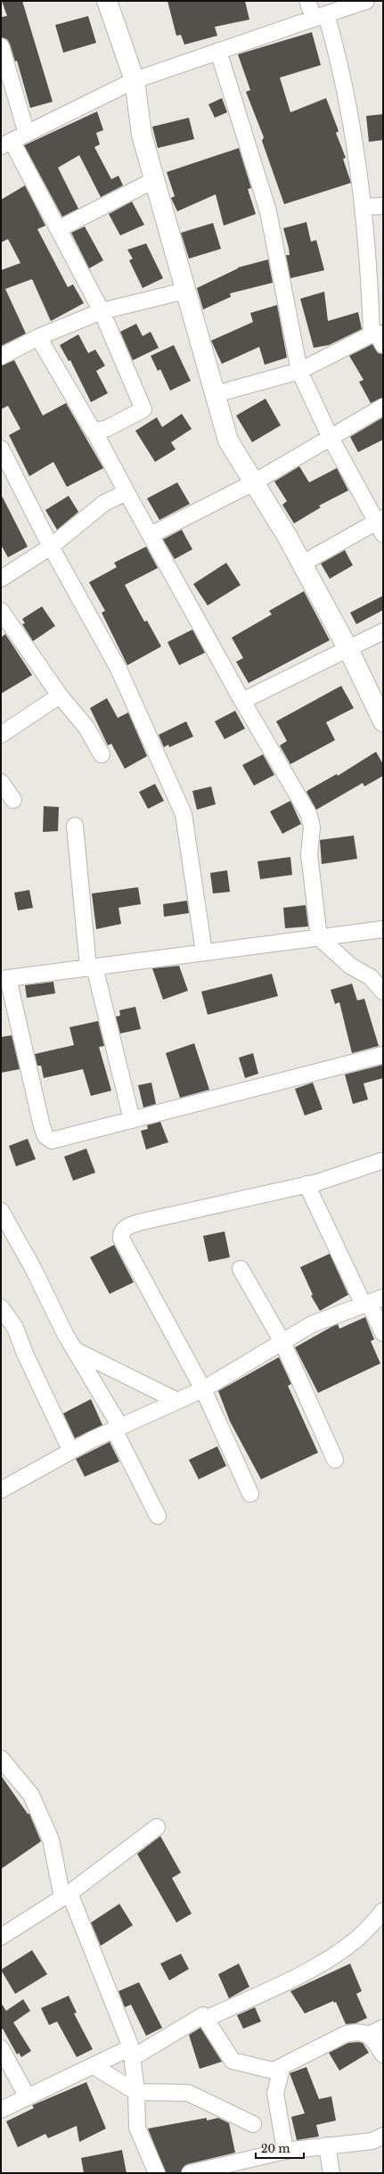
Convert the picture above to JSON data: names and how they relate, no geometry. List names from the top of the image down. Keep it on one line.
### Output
{"scale_bar":"20 m"}
